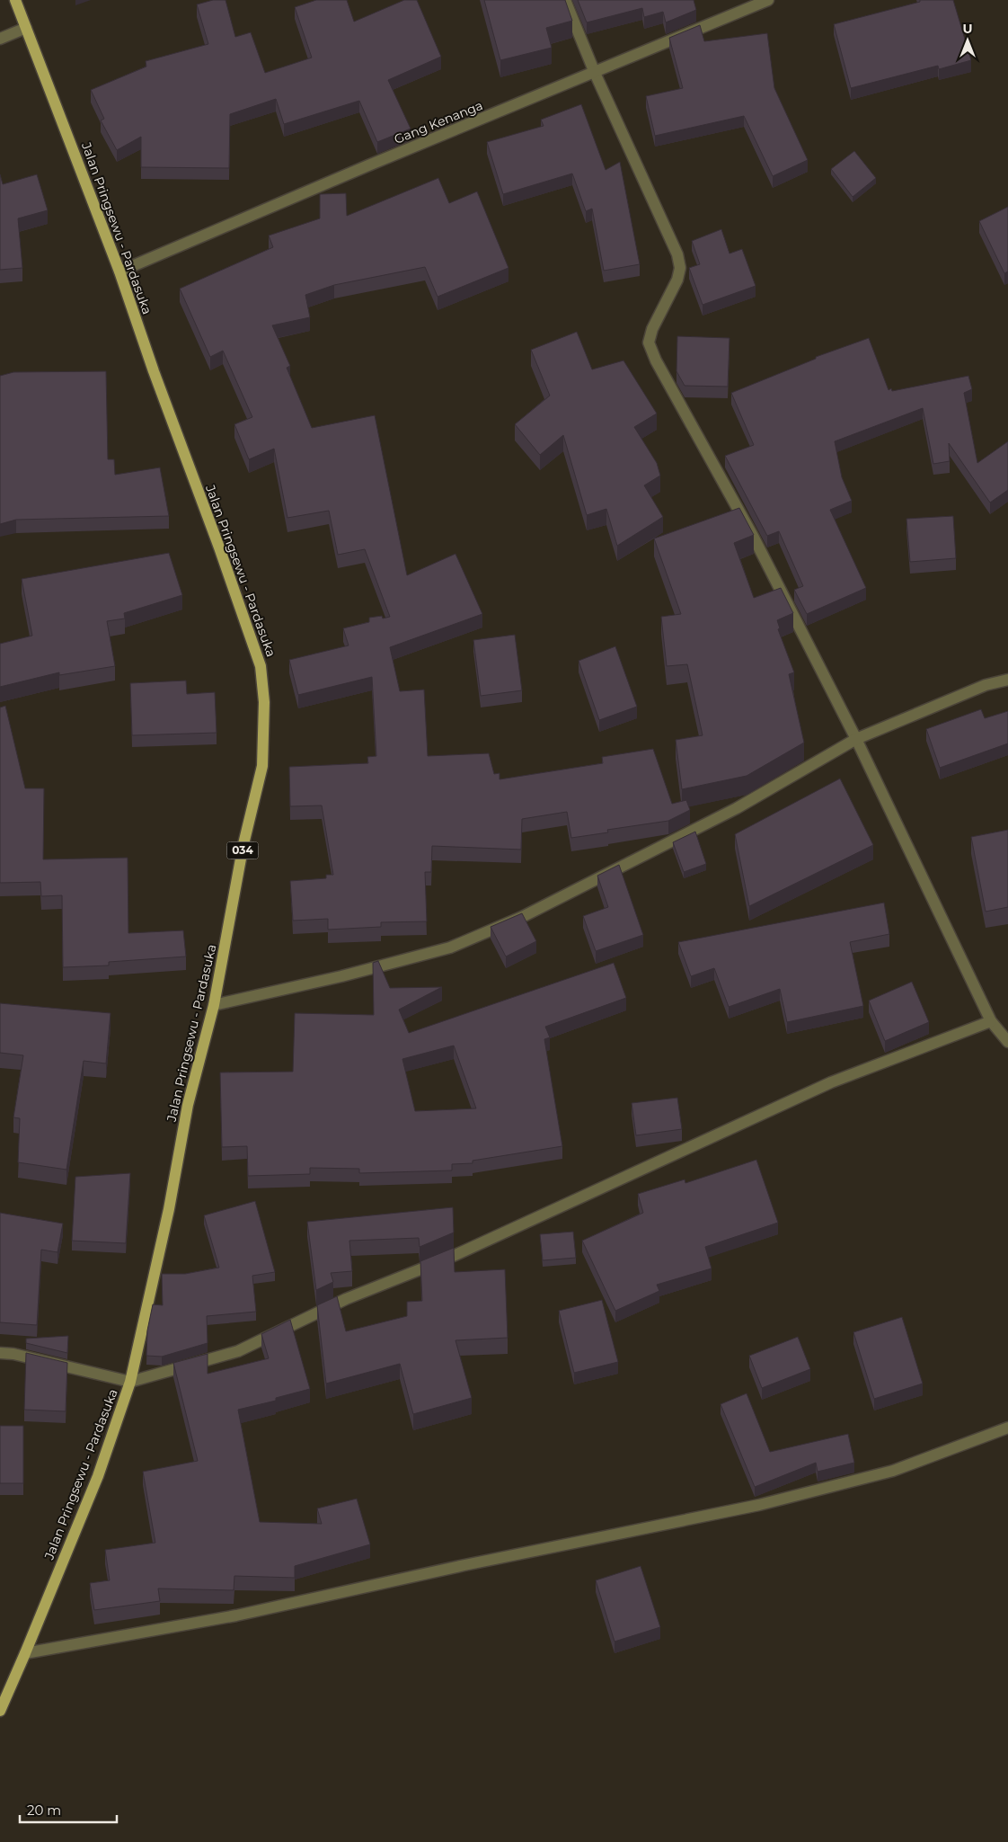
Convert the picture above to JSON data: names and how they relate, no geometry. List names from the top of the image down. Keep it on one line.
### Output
{"streets":{"main road":["Jalan Pringsewu - Pardasuka","034"],"street":["Gang Kenanga"]},"crossings":[["Gang Kenanga","Jalan Pringsewu - Pardasuka"]],"scale_bar":"20 m","north":"top"}
